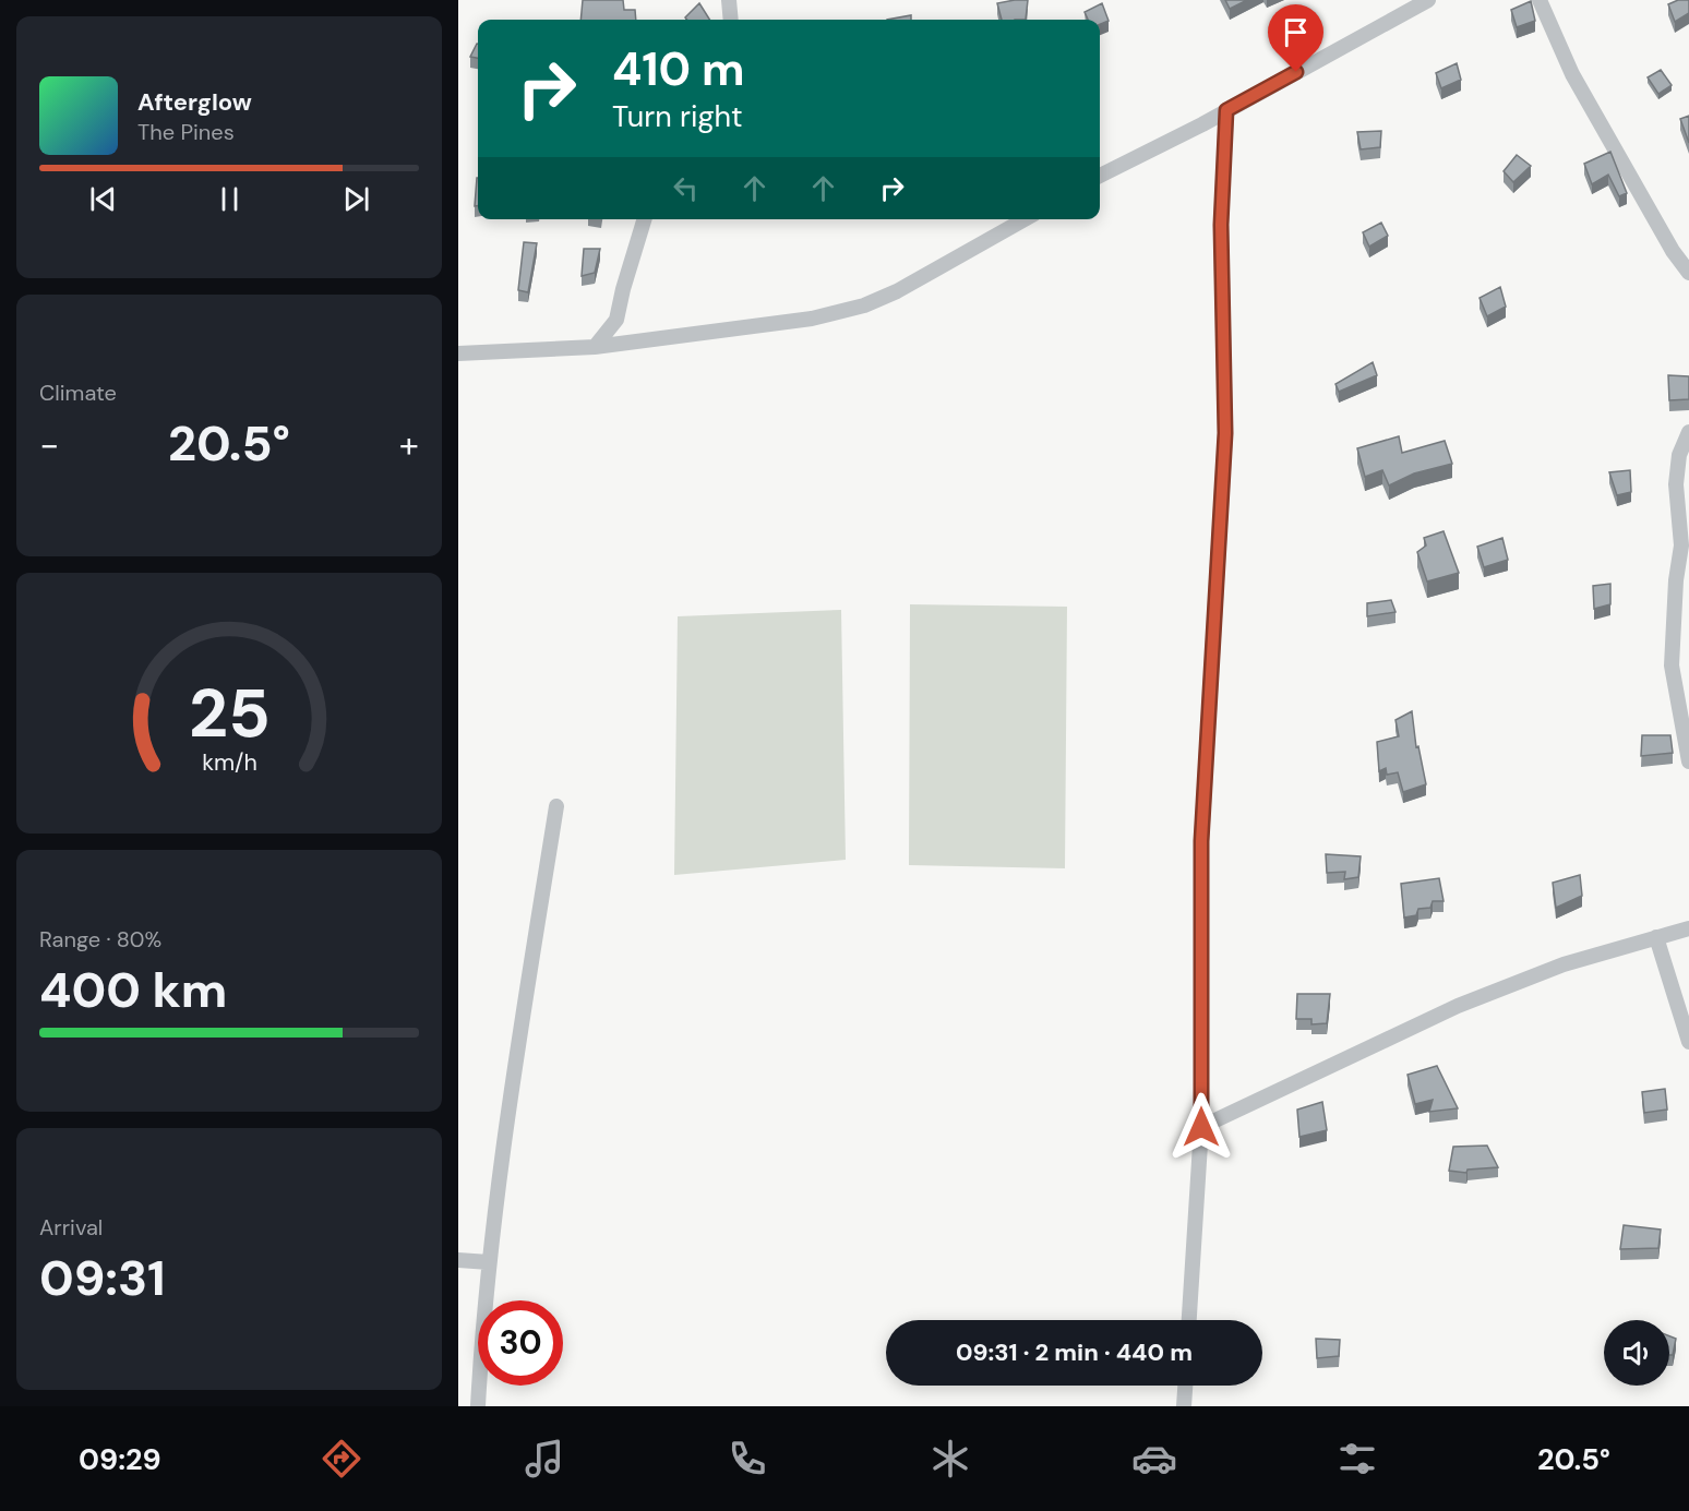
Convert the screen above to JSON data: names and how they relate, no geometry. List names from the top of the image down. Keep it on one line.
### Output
{"page":{"turn":["410 m","Turn right"],"song":["Afterglow","The Pines"],"tile":["Climate",["Range · 80%","400 km"],["Arrival","09:31"]],"heat":["−","20.5°","+"],"limit":"30","trip":"09:31 · 2 min · 440 m","tabs":["09:29","20.5°"],"gauge":["25","km/h"]}}
